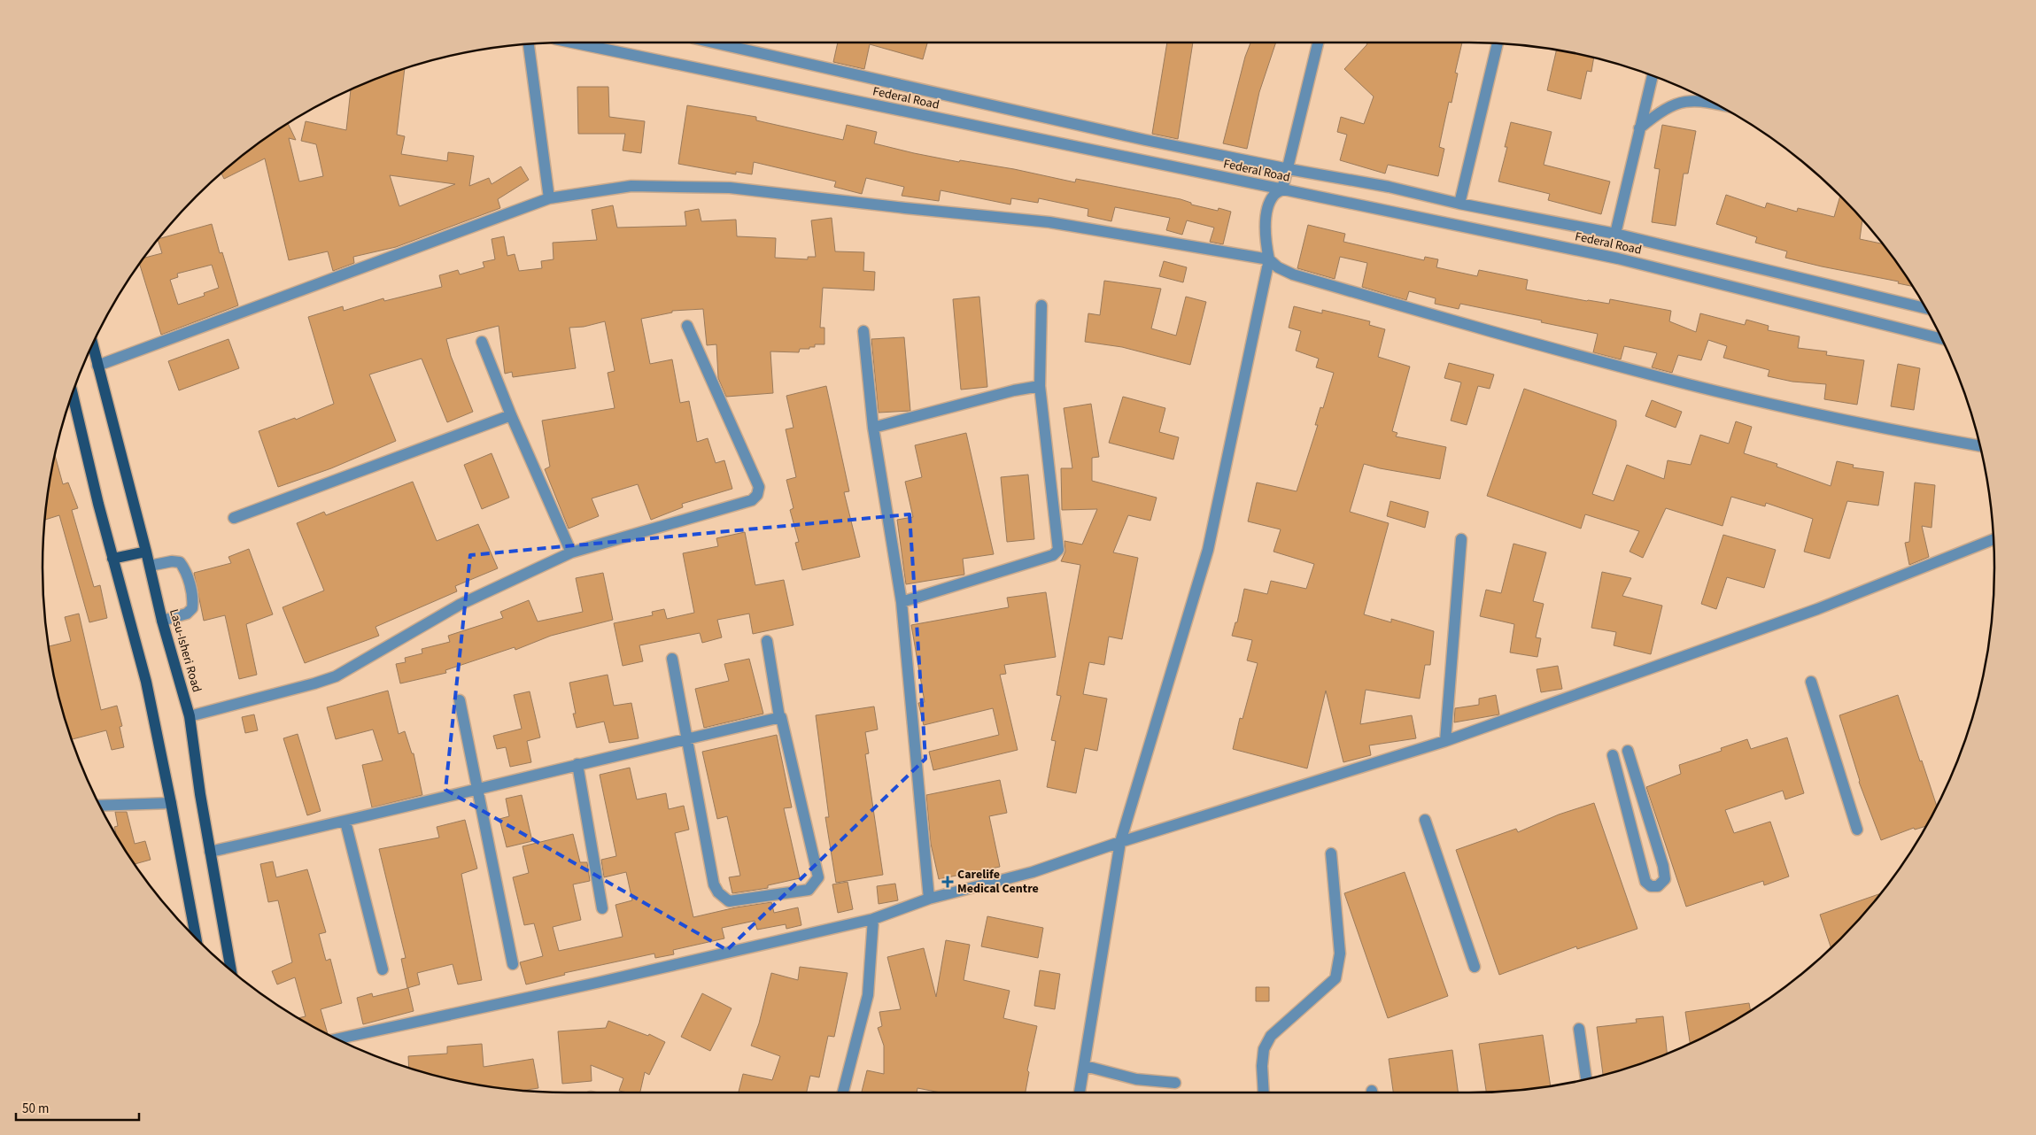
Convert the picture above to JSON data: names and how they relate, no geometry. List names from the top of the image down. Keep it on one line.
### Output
{"streets":{"main road":["Lasu-Isheri Road"],"street":["Federal Road"]},"places":{"health":["Carelife Medical Centre"]},"scale_bar":"50 m"}
